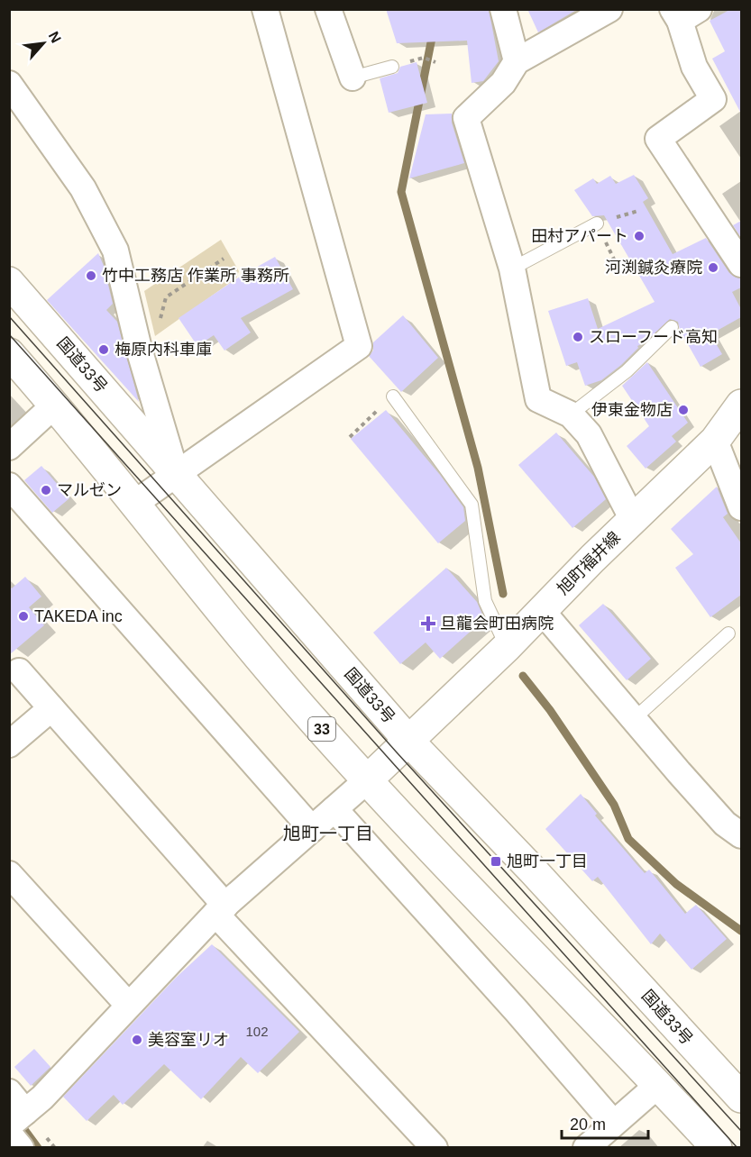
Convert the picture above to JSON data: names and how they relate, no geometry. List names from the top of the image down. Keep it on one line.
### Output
{"streets":{"main road":["国道33号","旭町福井線","33"]},"crossings":[["国道33号","旭町福井線"],["旭町福井線","33"]],"districts":["旭町一丁目"],"places":{"other":["田村アパート","河渕鍼灸療院","竹中工務店 作業所 事務所","スローフード高知","梅原内科車庫","伊東金物店","マルゼン","TAKEDA inc","美容室リオ"],"health":["旦龍会町田病院"],"transit":["旭町一丁目"]},"house_numbers":["102"],"scale_bar":"20 m","north":"top right"}
